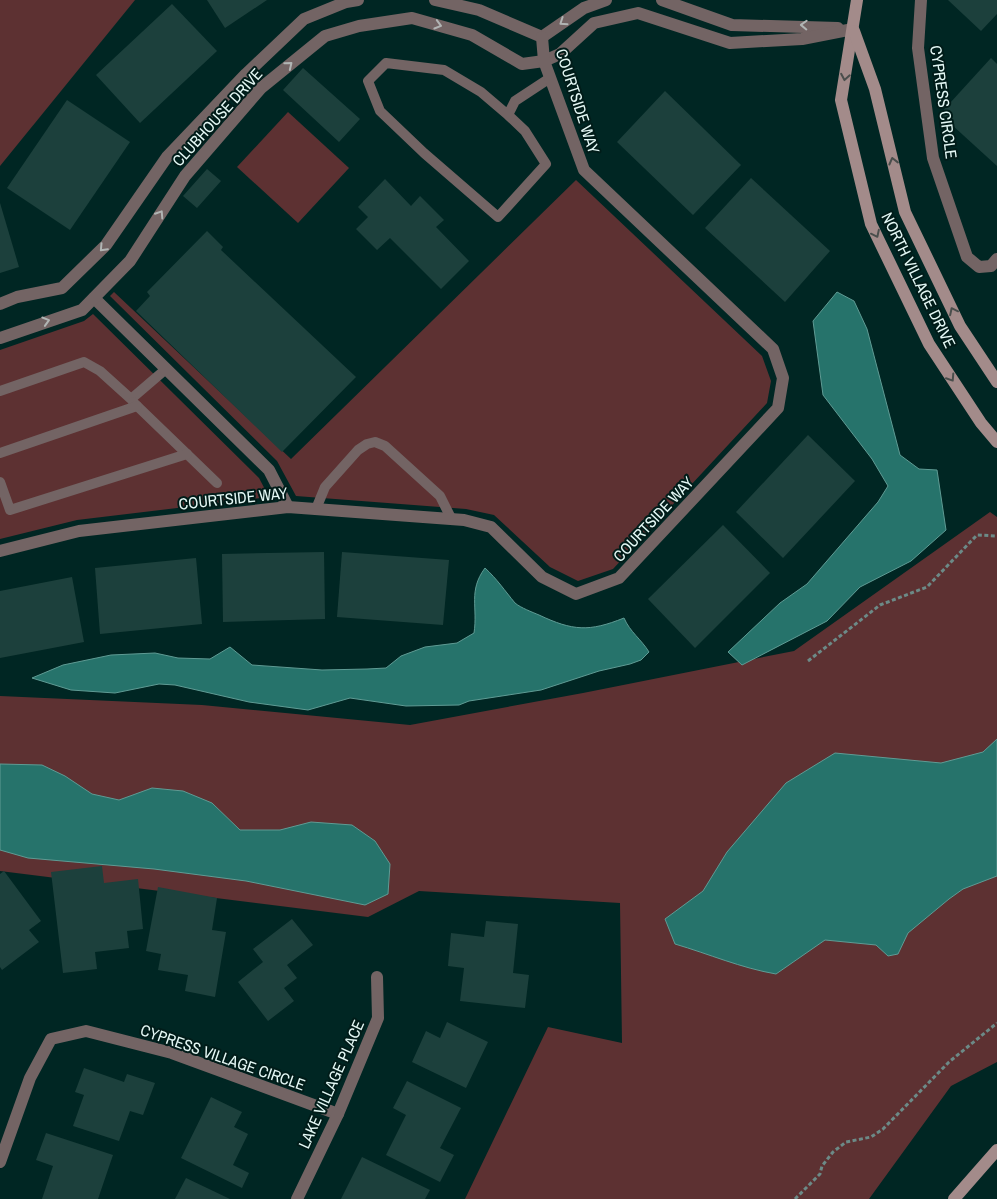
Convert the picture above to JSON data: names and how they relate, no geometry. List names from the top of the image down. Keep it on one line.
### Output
{"streets":{"street":["COURTSIDE WAY","CYPRESS CIRCLE","CLUBHOUSE DRIVE","NORTH VILLAGE DRIVE","CYPRESS VILLAGE CIRCLE","LAKE VILLAGE PLACE"]},"crossings":[["COURTSIDE WAY","CLUBHOUSE DRIVE"],["CLUBHOUSE DRIVE","NORTH VILLAGE DRIVE"],["CYPRESS VILLAGE CIRCLE","LAKE VILLAGE PLACE"]]}
